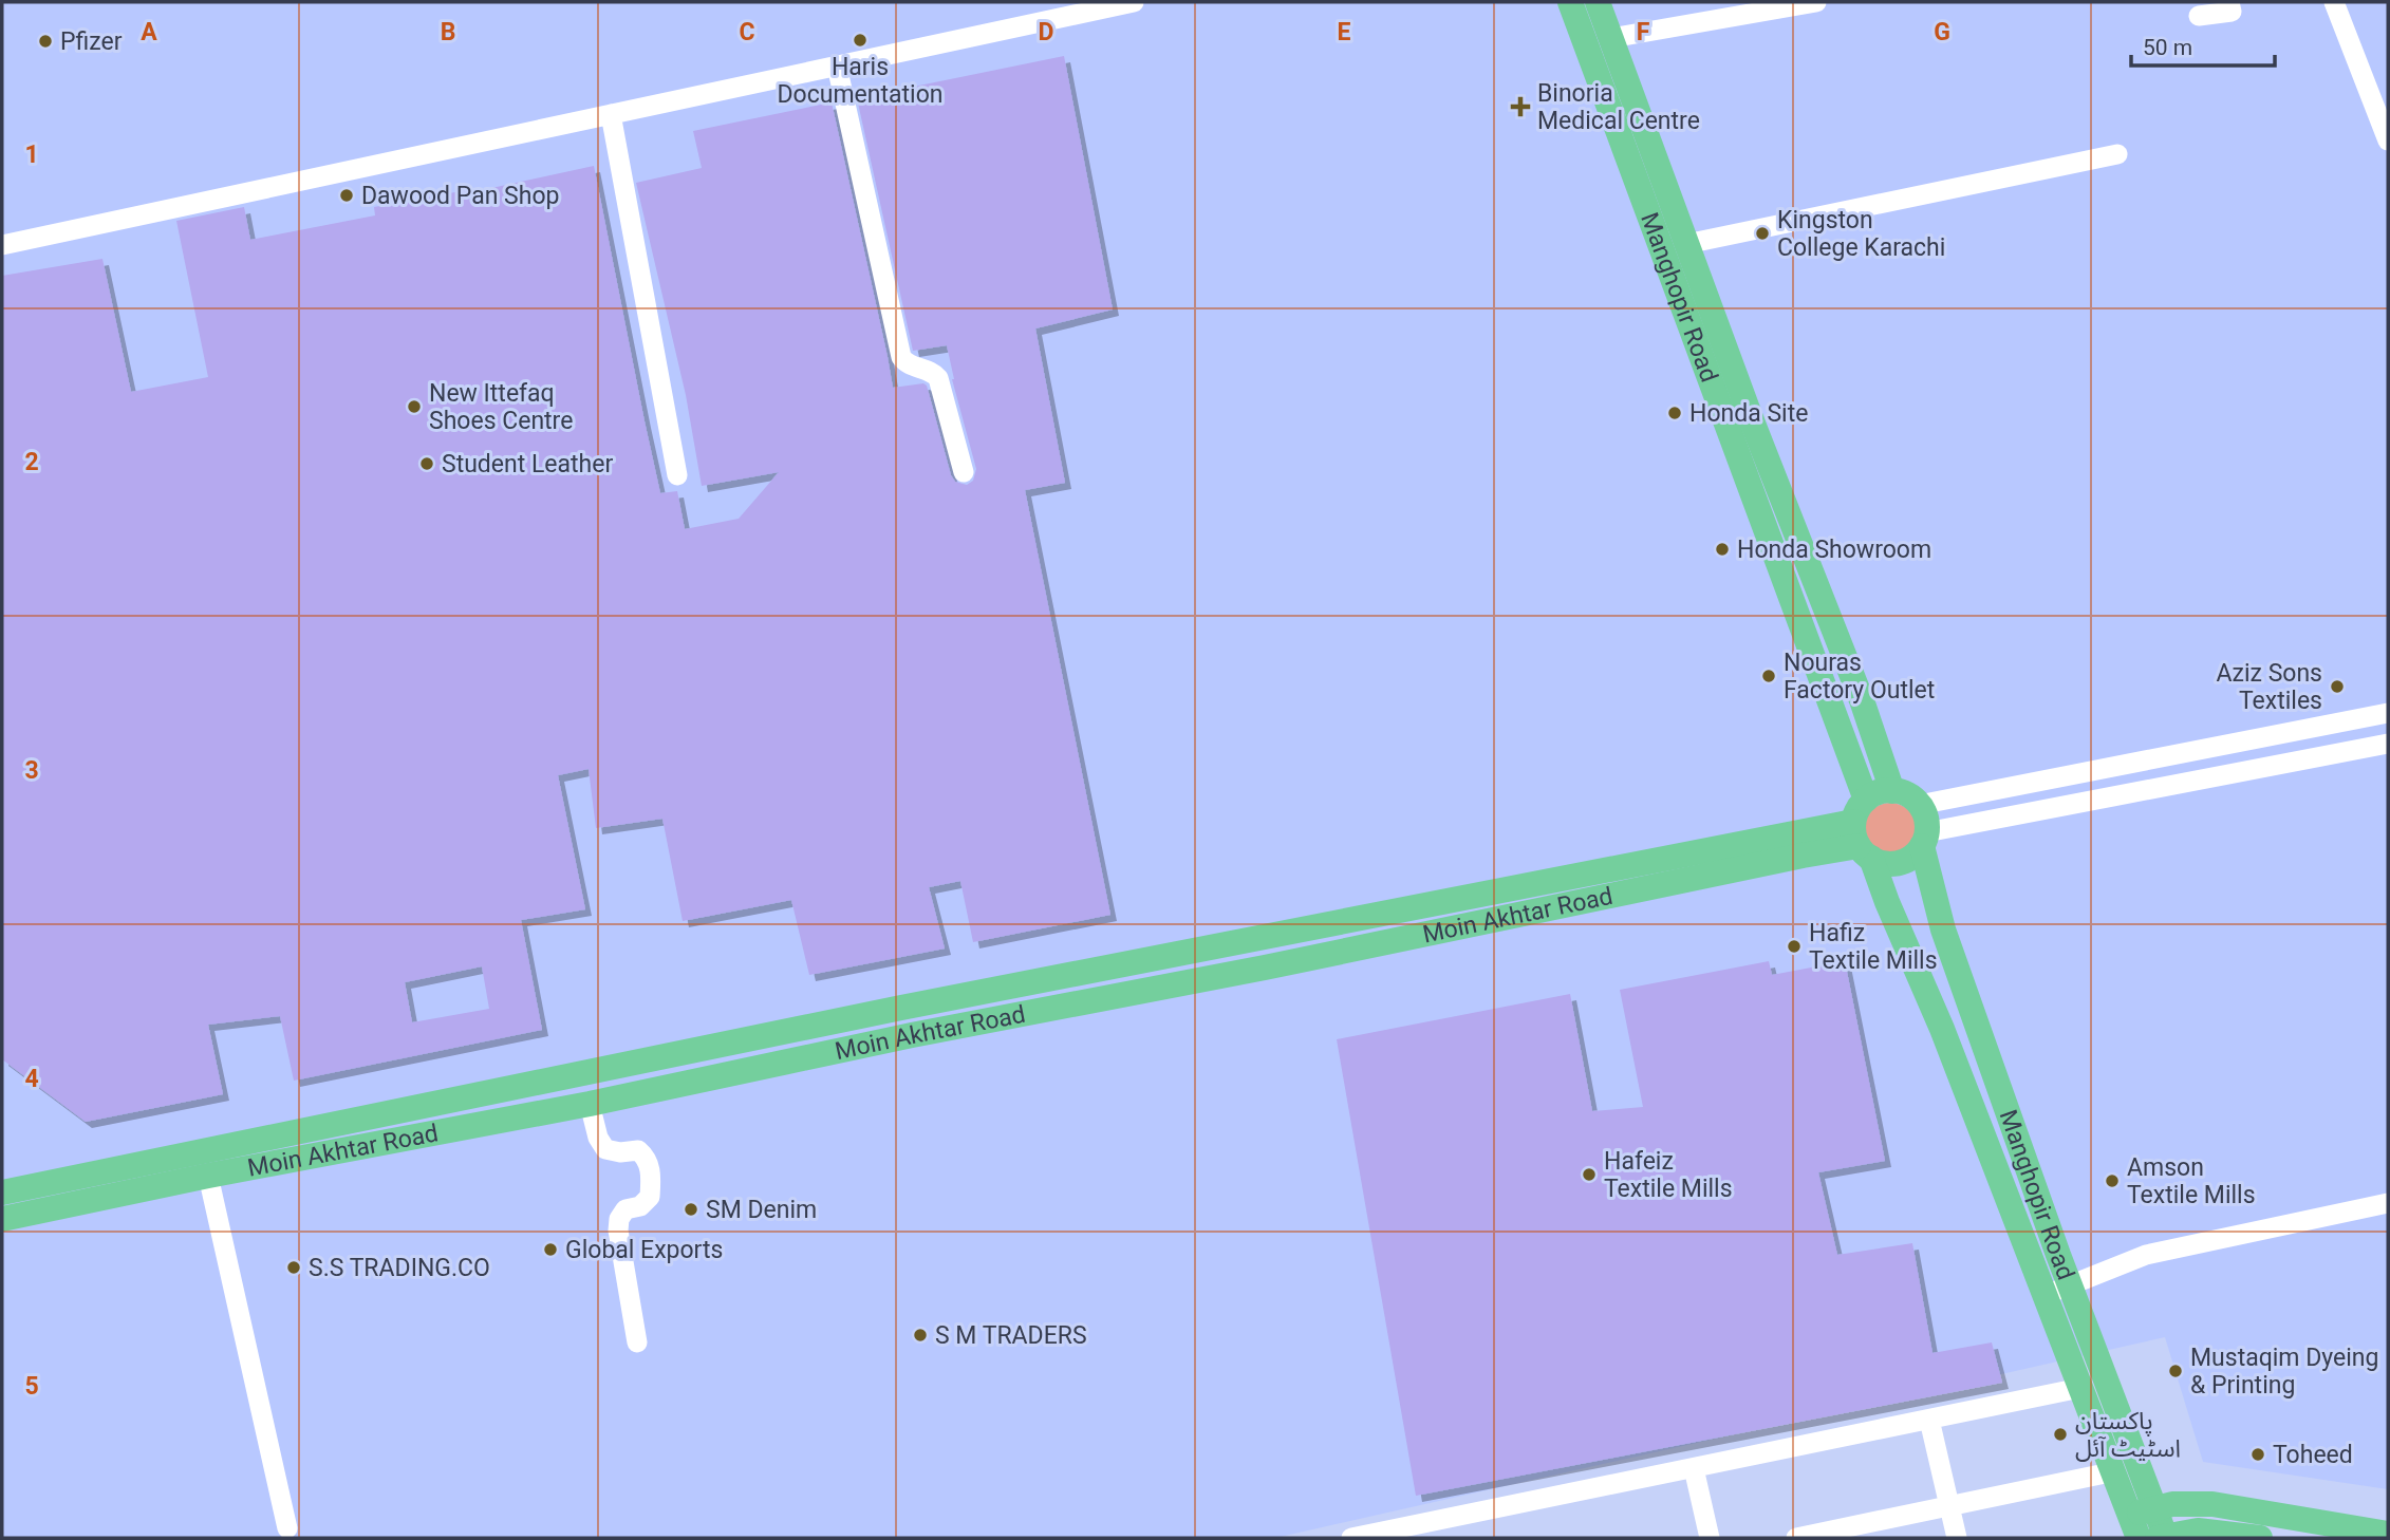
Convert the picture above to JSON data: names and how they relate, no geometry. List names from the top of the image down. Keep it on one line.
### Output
{"streets":{"main road":["Manghopir Road","Moin Akhtar Road"]},"crossings":[["Manghopir Road","Moin Akhtar Road"]],"places":{"other":["Haris Documentation","Pfizer","Dawood Pan Shop","Kingston College Karachi","New Ittefaq Shoes Centre","Honda Site","Student Leather","Honda Showroom","Nouras Factory Outlet","Aziz Sons Textiles","Hafiz Textile Mills","Hafeiz Textile Mills","Amson Textile Mills","SM Denim","Global Exports","S.S TRADING.CO","S M TRADERS","Mustaqim Dyeing & Printing","پاکستان اسٹیٹ آئل","Toheed"],"health":["Binoria Medical Centre"]},"scale_bar":"50 m","grid":{"columns":["A","B","C","D","E","F","G"],"rows":["1","2","3","4","5"]}}
